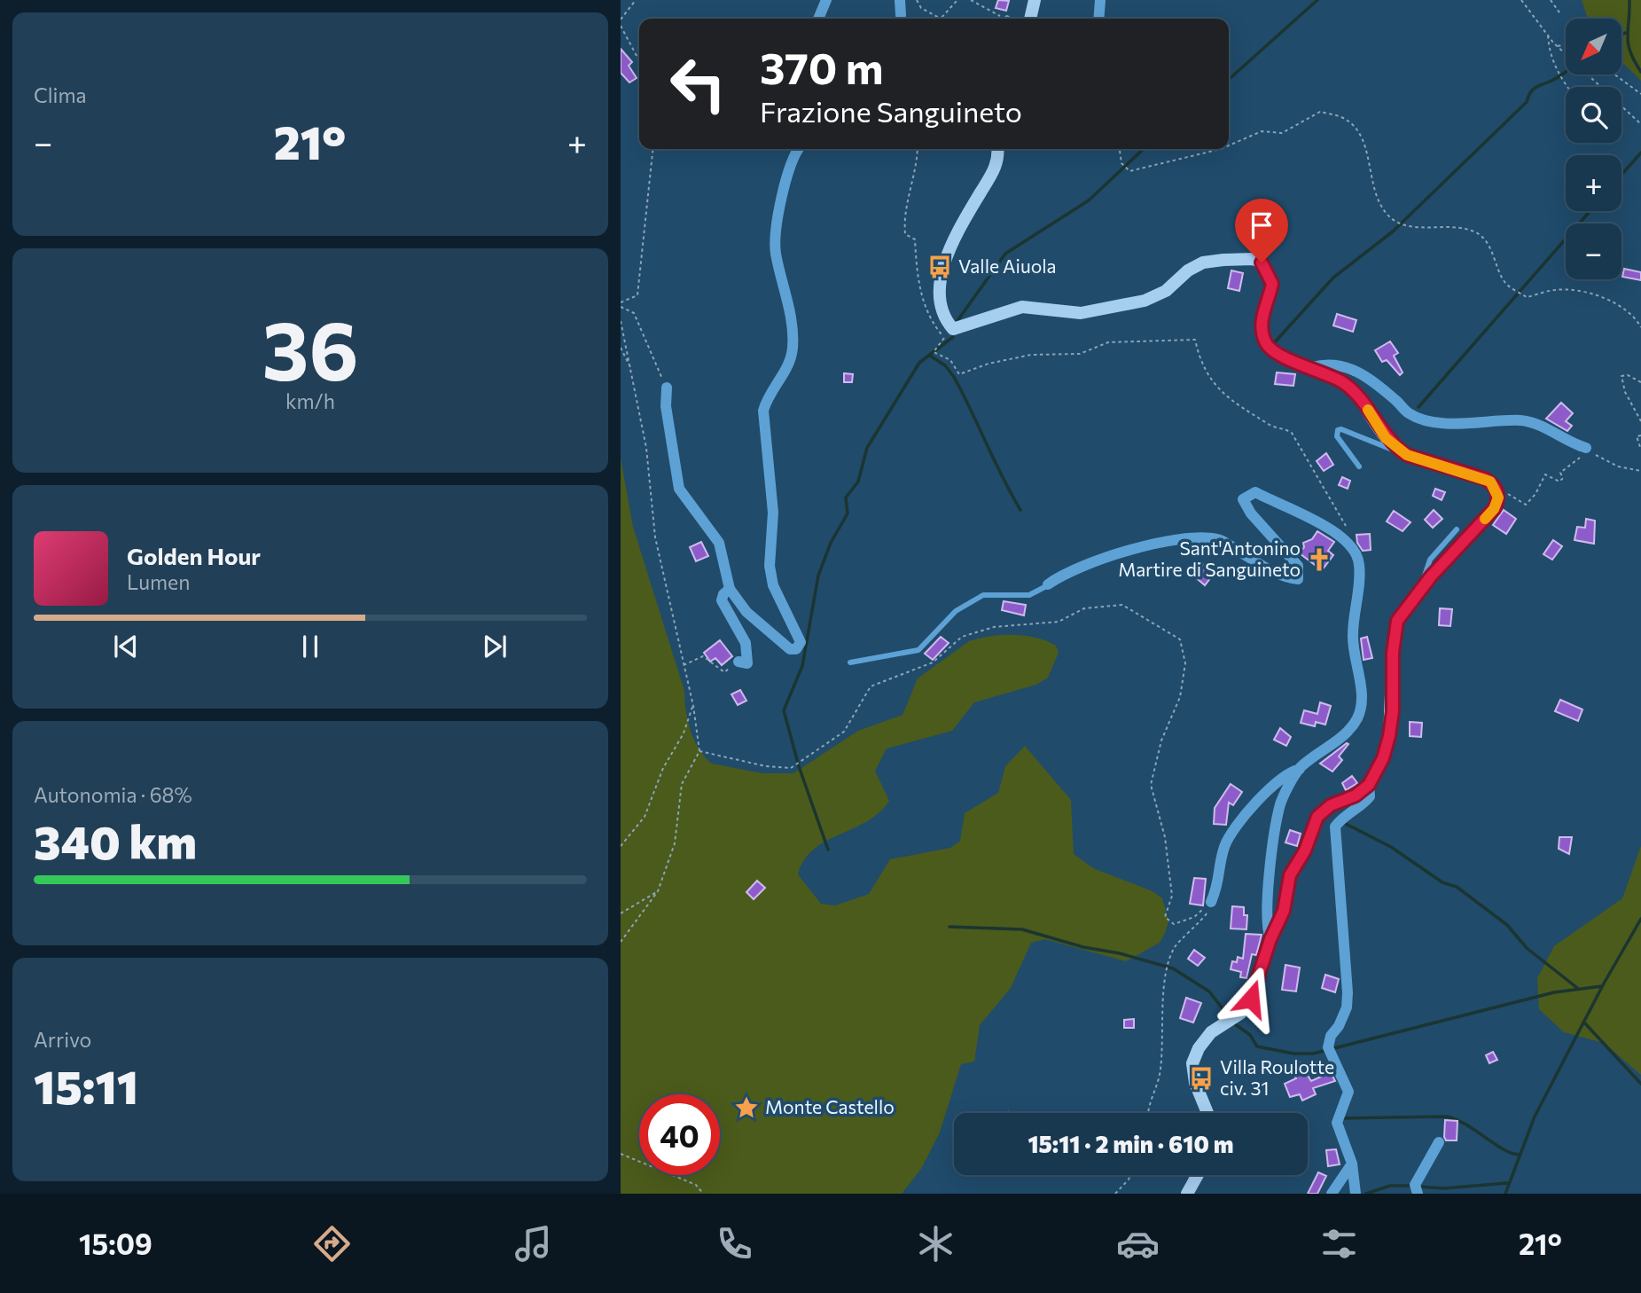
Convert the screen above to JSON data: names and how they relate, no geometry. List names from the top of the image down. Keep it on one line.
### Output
{"places":{"bus stop":["Valle Aiuola","Villa Roulotte civ. 31"],"church":["Sant'Antonino Martire di Sanguineto"],"place":["Monte Castello"]},"north":"bottom left","page":{"tile":["Clima",["36","km/h"],["Autonomia · 68%","340 km"],["Arrivo","15:11"]],"map_buttons":["+","−"],"turn":["370 m","Frazione Sanguineto"],"heat":["−","21°","+"],"song":["Golden Hour","Lumen"],"limit":"40","trip":"15:11 · 2 min · 610 m","tabs":["15:09","21°"]}}
